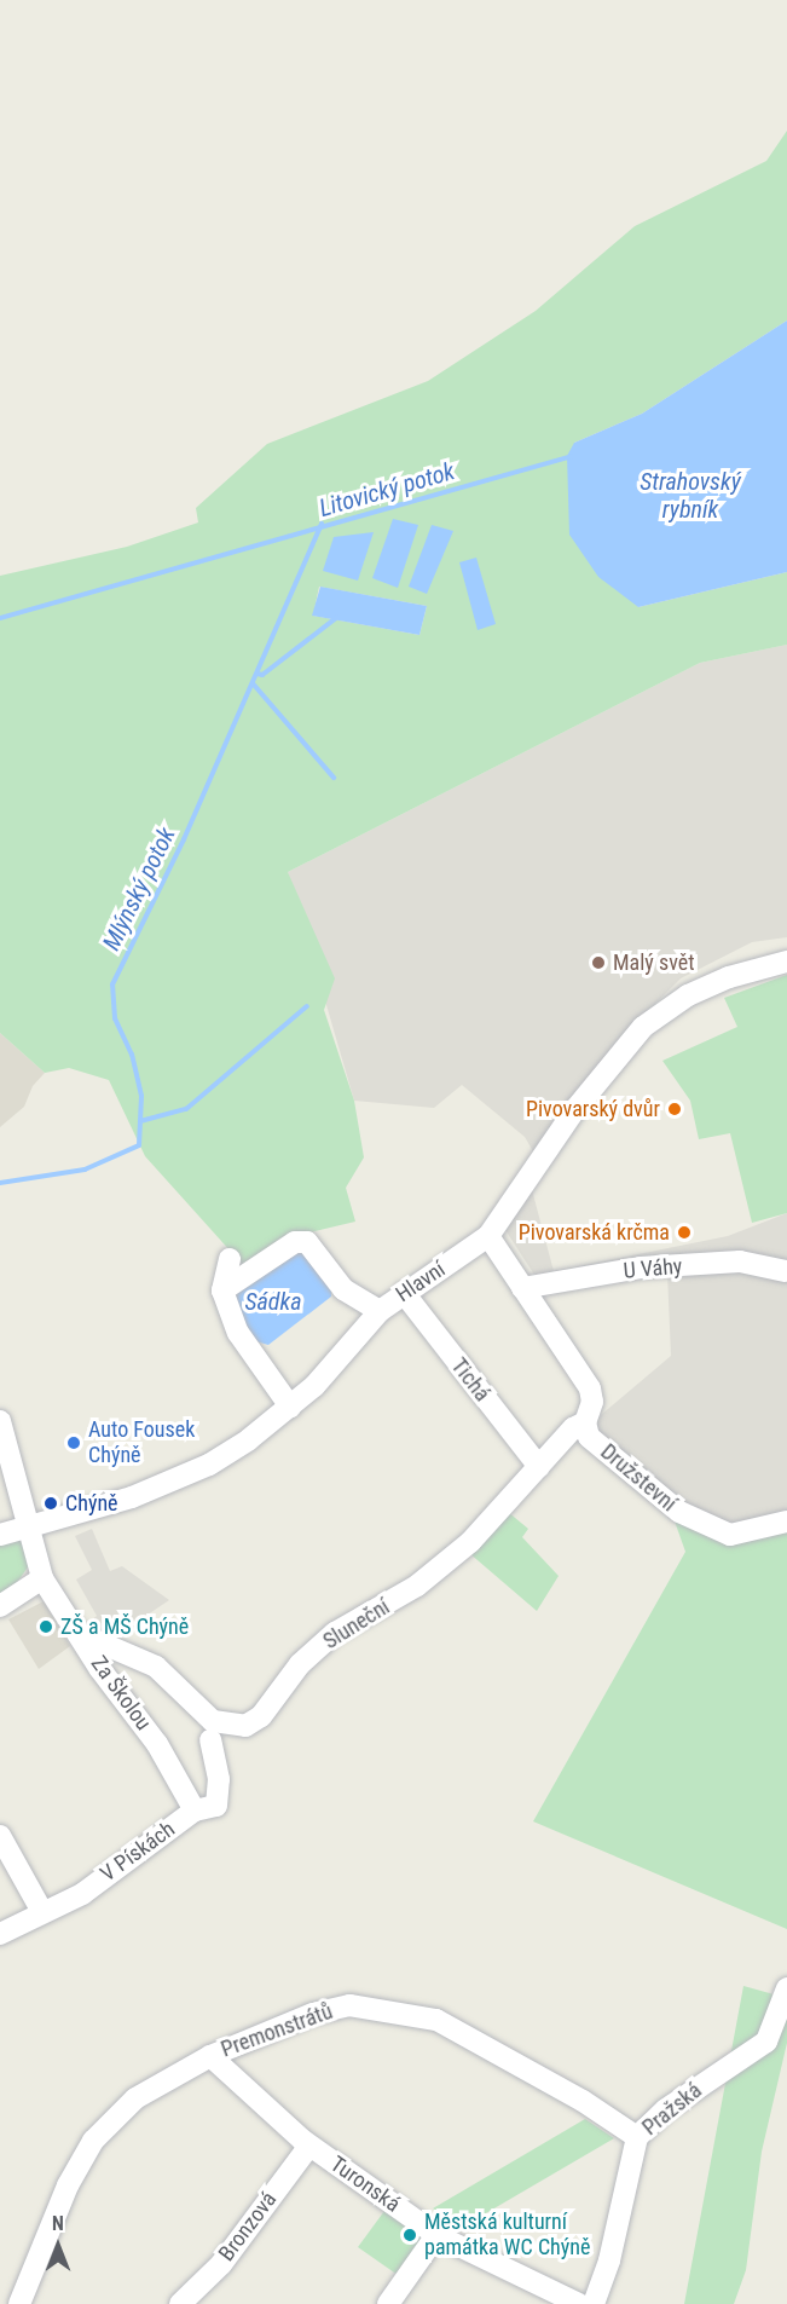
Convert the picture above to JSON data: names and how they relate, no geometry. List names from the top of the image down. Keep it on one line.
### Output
{"streets":{"street":["U Váhy","Hlavní","Tichá","Družstevní","Sluneční","Za Školou","V Pískách","Premonstrátů","Pražská","Turonská","Bronzová"]},"crossings":[["U Váhy","Družstevní"],["Hlavní","Tichá"],["Hlavní","Družstevní"],["Hlavní","Za Školou"],["Tichá","Sluneční"],["Družstevní","Sluneční"],["Sluneční","Za Školou"],["Za Školou","V Pískách"],["Premonstrátů","Pražská"],["Premonstrátů","Turonská"],["Turonská","Bronzová"]],"water":["Strahovský rybník","Litovický potok","Mlýnský potok","Sádka"],"places":["Malý svět","Pivovarský dvůr","Pivovarská krčma","Auto Fousek Chýně","Chýně","ZŠ a MŠ Chýně","Městská kulturní památka WC Chýně"],"north":"top"}
